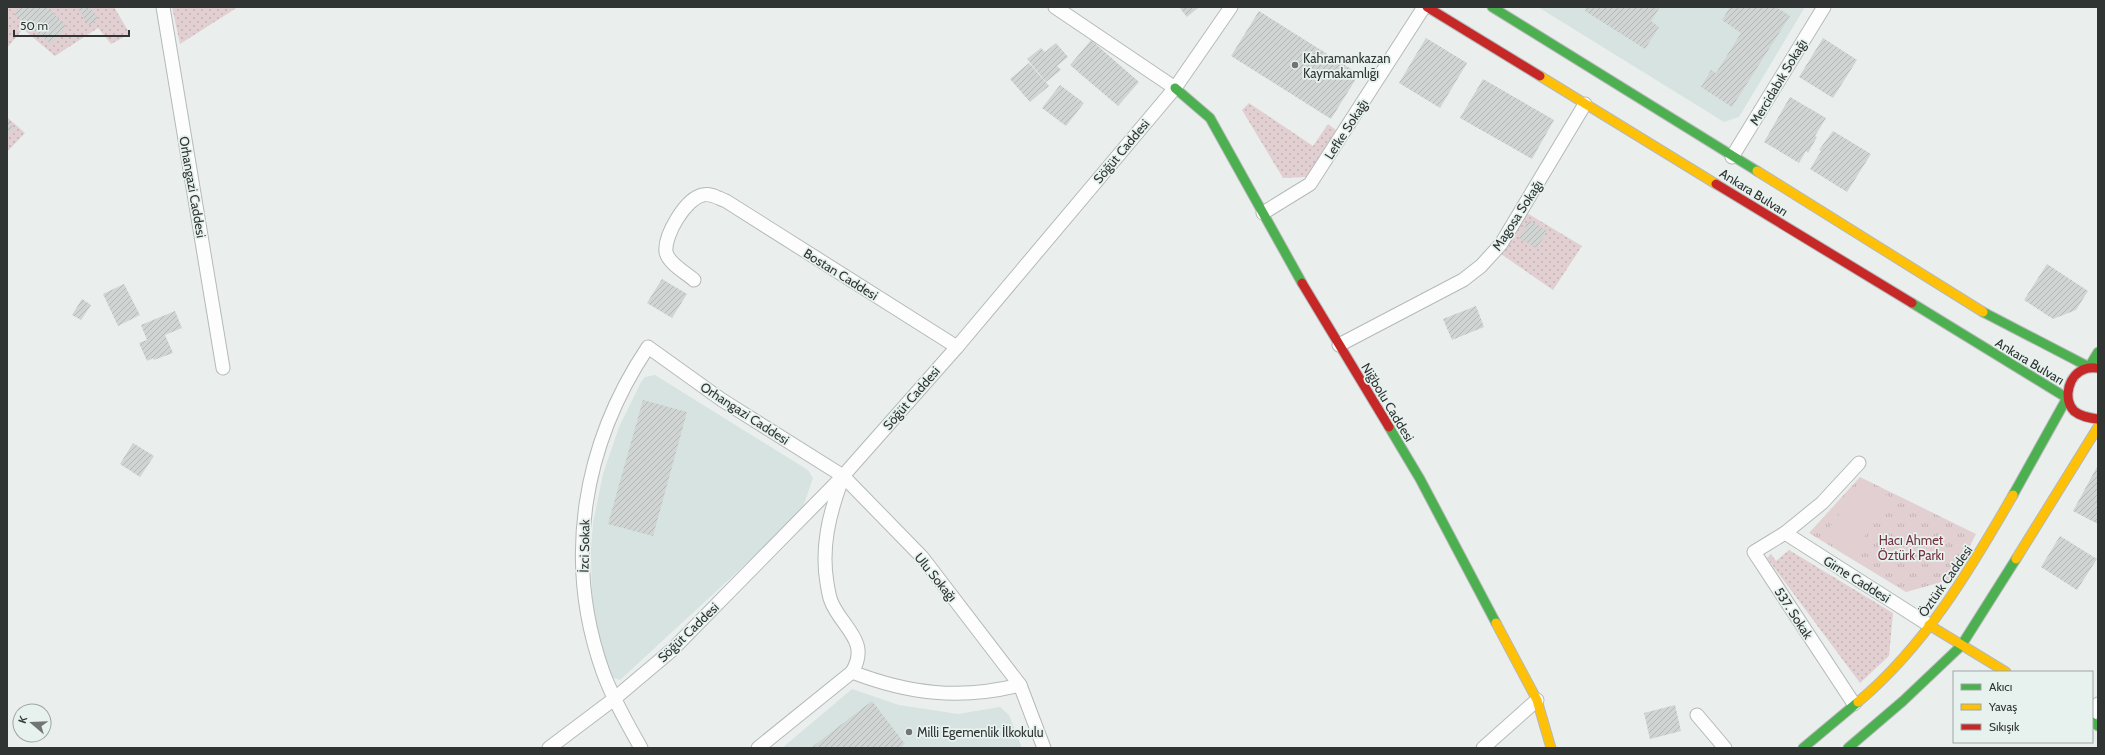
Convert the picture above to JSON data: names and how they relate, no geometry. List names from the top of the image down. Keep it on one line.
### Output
{"streets":{"street":["Mercidabık Sokağı","Lefke Sokağı","Söğüt Caddesi","Orhangazi Caddesi","Ankara Bulvarı","Magosa Sokağı","Bostan Caddesi","Niğbolu Caddesi","İzci Sokak","Ulu Sokağı","Girne Caddesi","Öztürk Caddesi","537. Sokak"]},"crossings":[["Mercidabık Sokağı","Ankara Bulvarı"],["Lefke Sokağı","Ankara Bulvarı"],["Lefke Sokağı","Niğbolu Caddesi"],["Söğüt Caddesi","Orhangazi Caddesi"],["Söğüt Caddesi","Bostan Caddesi"],["Söğüt Caddesi","Niğbolu Caddesi"],["Söğüt Caddesi","İzci Sokak"],["Söğüt Caddesi","Ulu Sokağı"],["Orhangazi Caddesi","İzci Sokak"],["Orhangazi Caddesi","Ulu Sokağı"],["Ankara Bulvarı","Magosa Sokağı"],["Ankara Bulvarı","Öztürk Caddesi"],["Magosa Sokağı","Niğbolu Caddesi"],["Girne Caddesi","Öztürk Caddesi"],["Girne Caddesi","537. Sokak"],["Öztürk Caddesi","537. Sokak"]],"parks":["Hacı Ahmet Öztürk Parkı"],"places":["Kahramankazan Kaymakamlığı","Milli Egemenlik İlkokulu"],"legend":["Akıcı","Yavaş","Sıkışık"],"scale_bar":"50 m","north":"left"}
